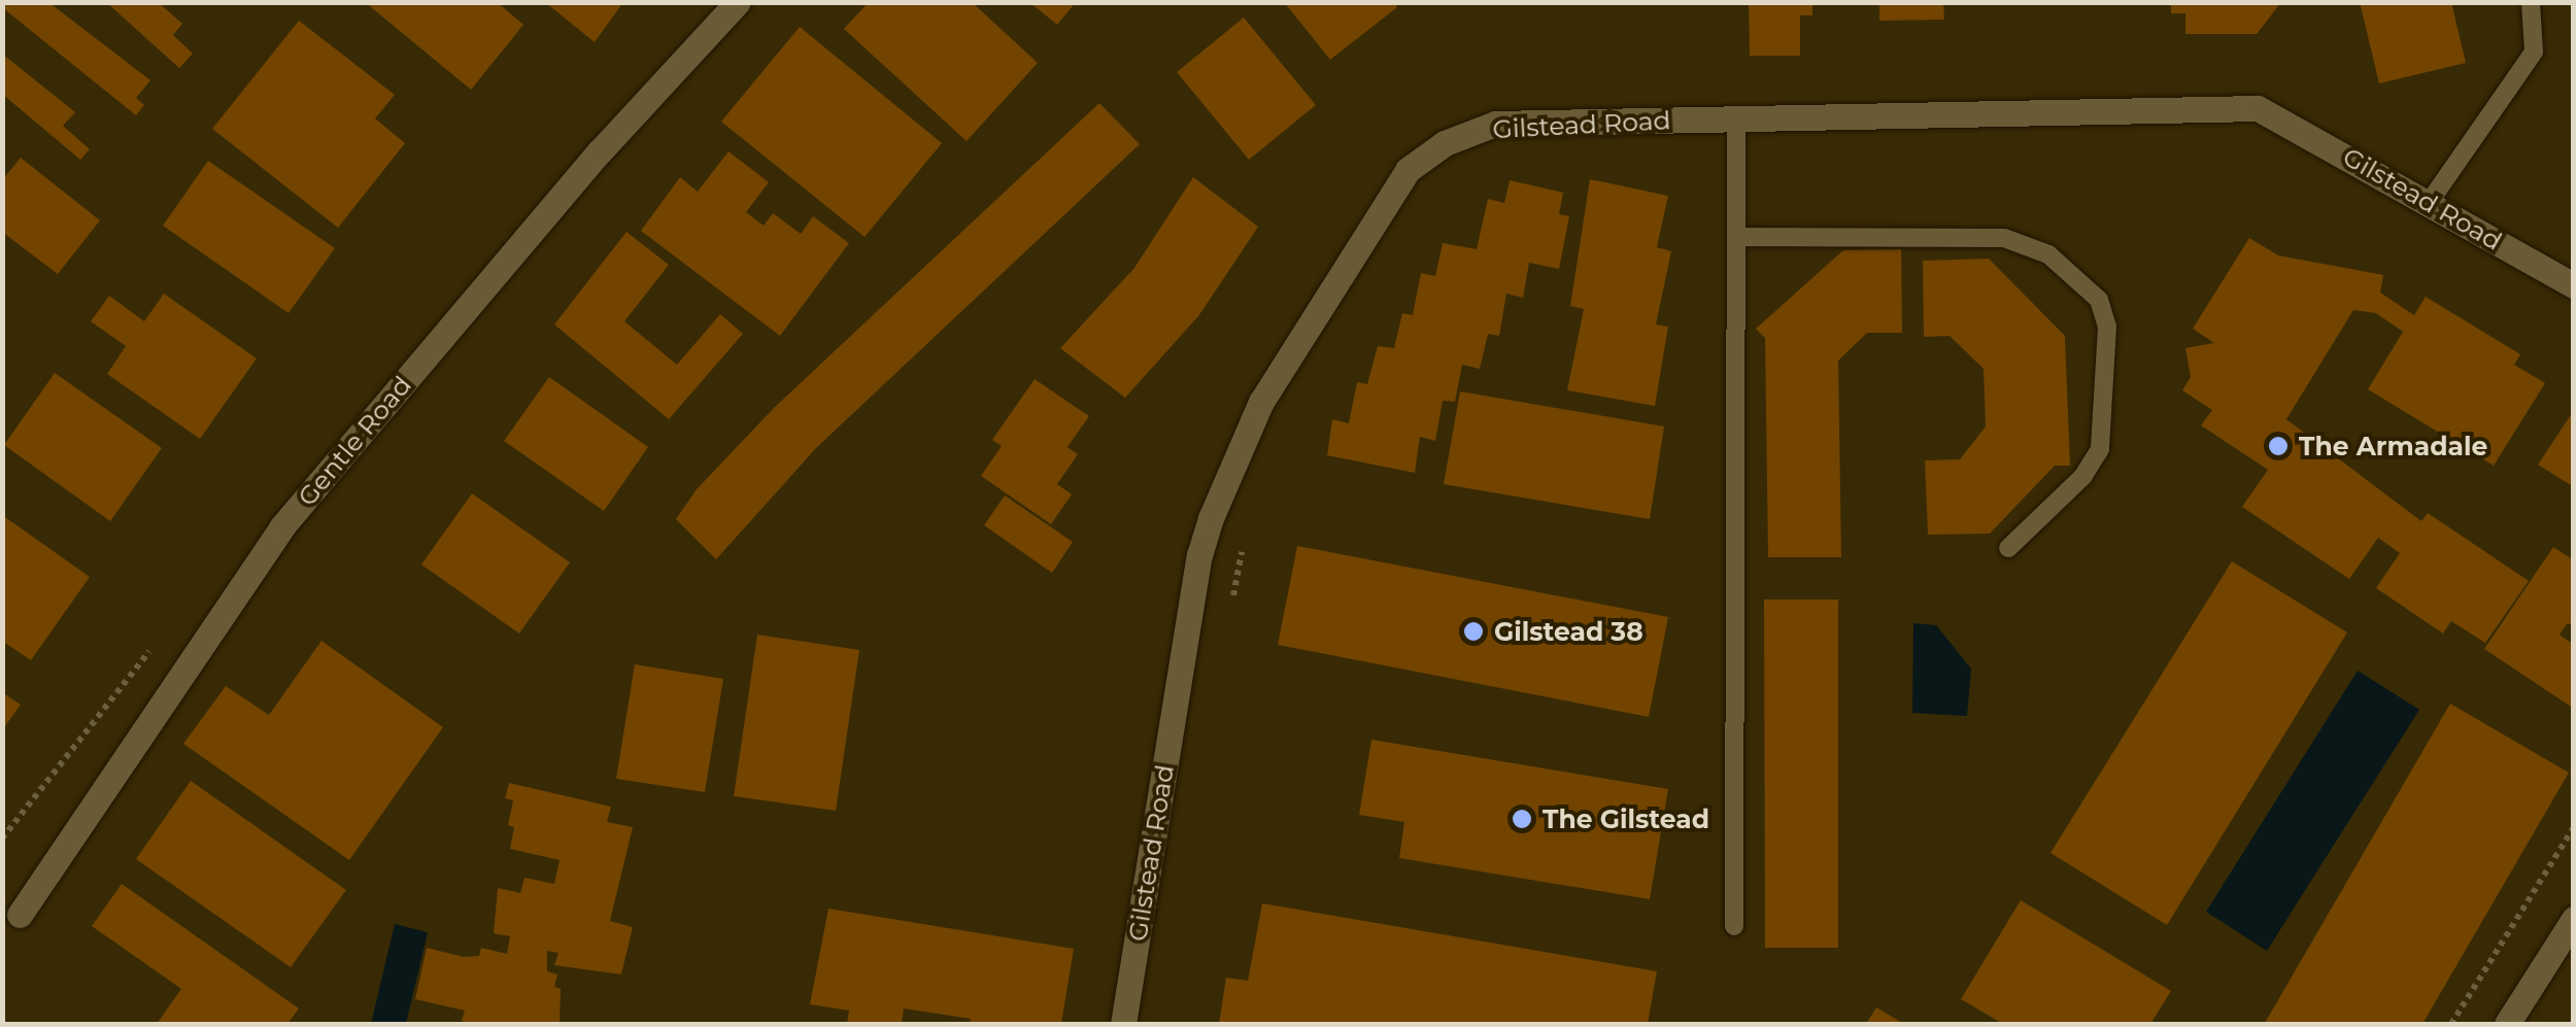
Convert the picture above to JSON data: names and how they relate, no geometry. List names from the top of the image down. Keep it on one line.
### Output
{"streets":{"street":["Gilstead Road","Gentle Road"]},"places":["The Armadale","Gilstead 38","The Gilstead"]}
